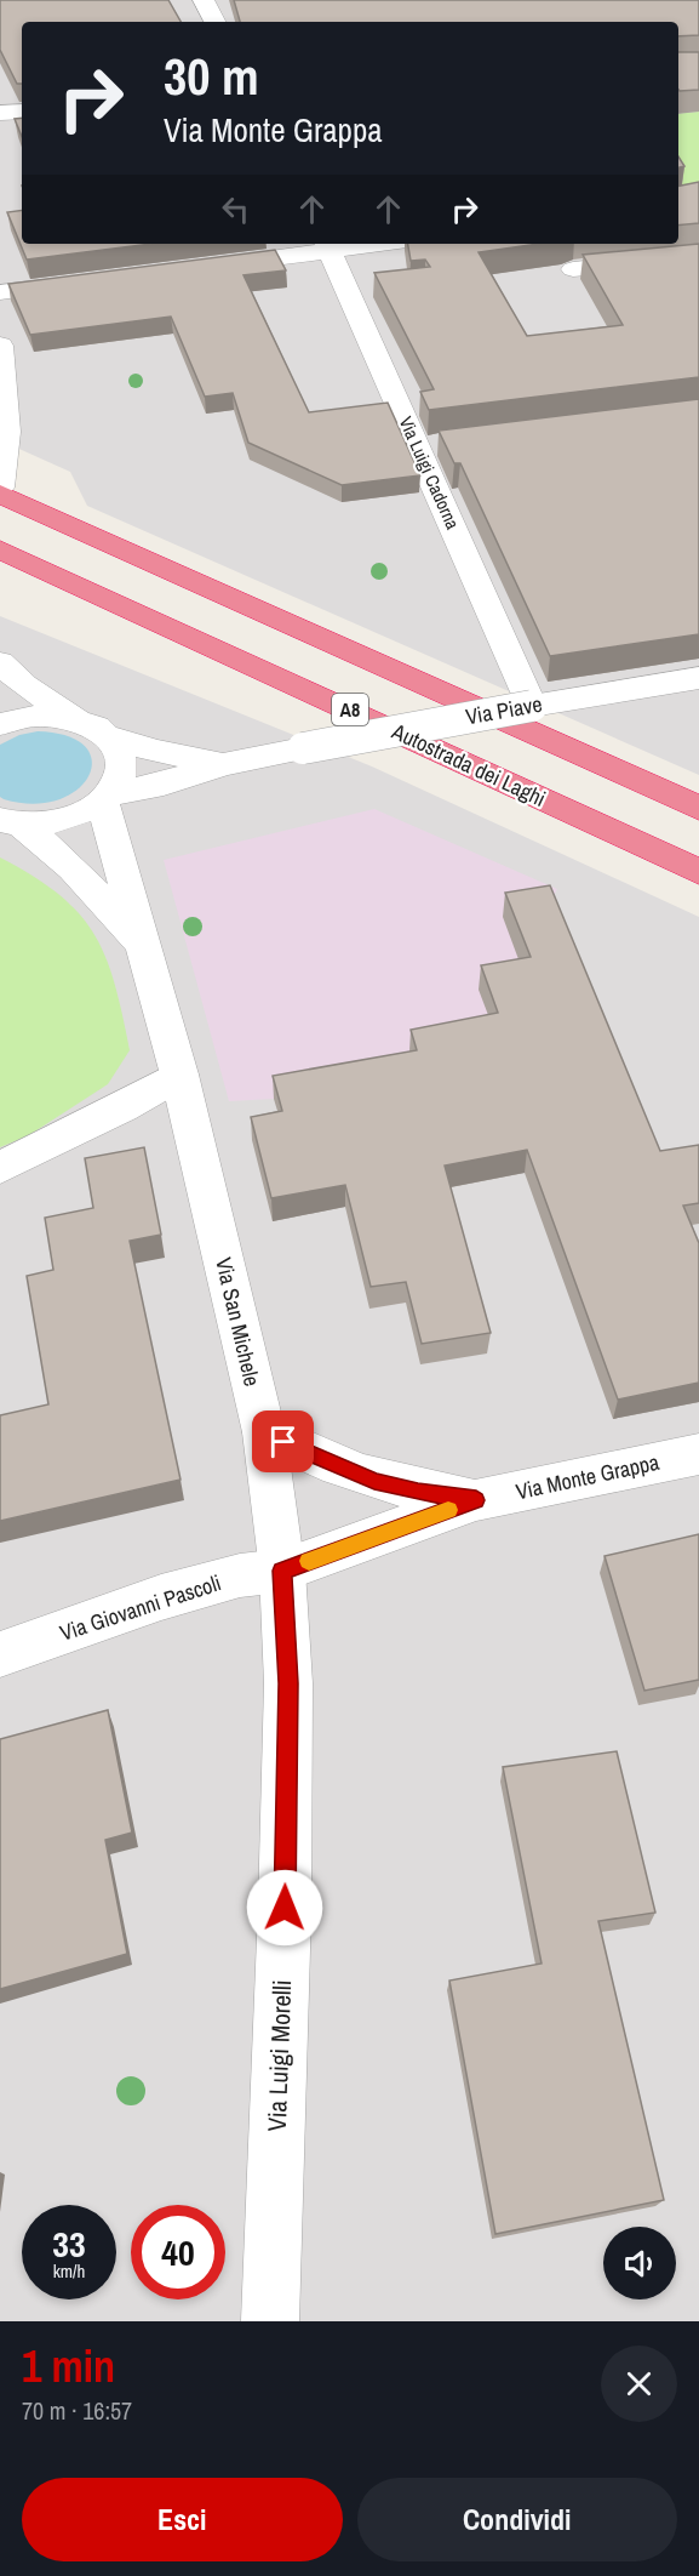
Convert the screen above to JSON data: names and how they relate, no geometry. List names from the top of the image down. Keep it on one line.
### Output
{"streets":{"highway":["A8","Autostrada dei Laghi"],"street":["Via Luigi Cadorna","Via Piave","Via San Michele","Via Monte Grappa","Via Giovanni Pascoli","Via Luigi Morelli"]},"crossings":[["Via Luigi Cadorna","Via Piave"],["Via Piave","Via San Michele"],["Via San Michele","Via Monte Grappa"],["Via San Michele","Via Giovanni Pascoli"],["Via San Michele","Via Luigi Morelli"],["Via Monte Grappa","Via Giovanni Pascoli"],["Via Monte Grappa","Via Luigi Morelli"],["Via Giovanni Pascoli","Via Luigi Morelli"]],"page":{"turn":["30 m","Via Monte Grappa"],"speed":"33 km/h","limit":"40","heading":["1 min","70 m · 16:57"],"buttons":["Esci","Condividi"]}}
